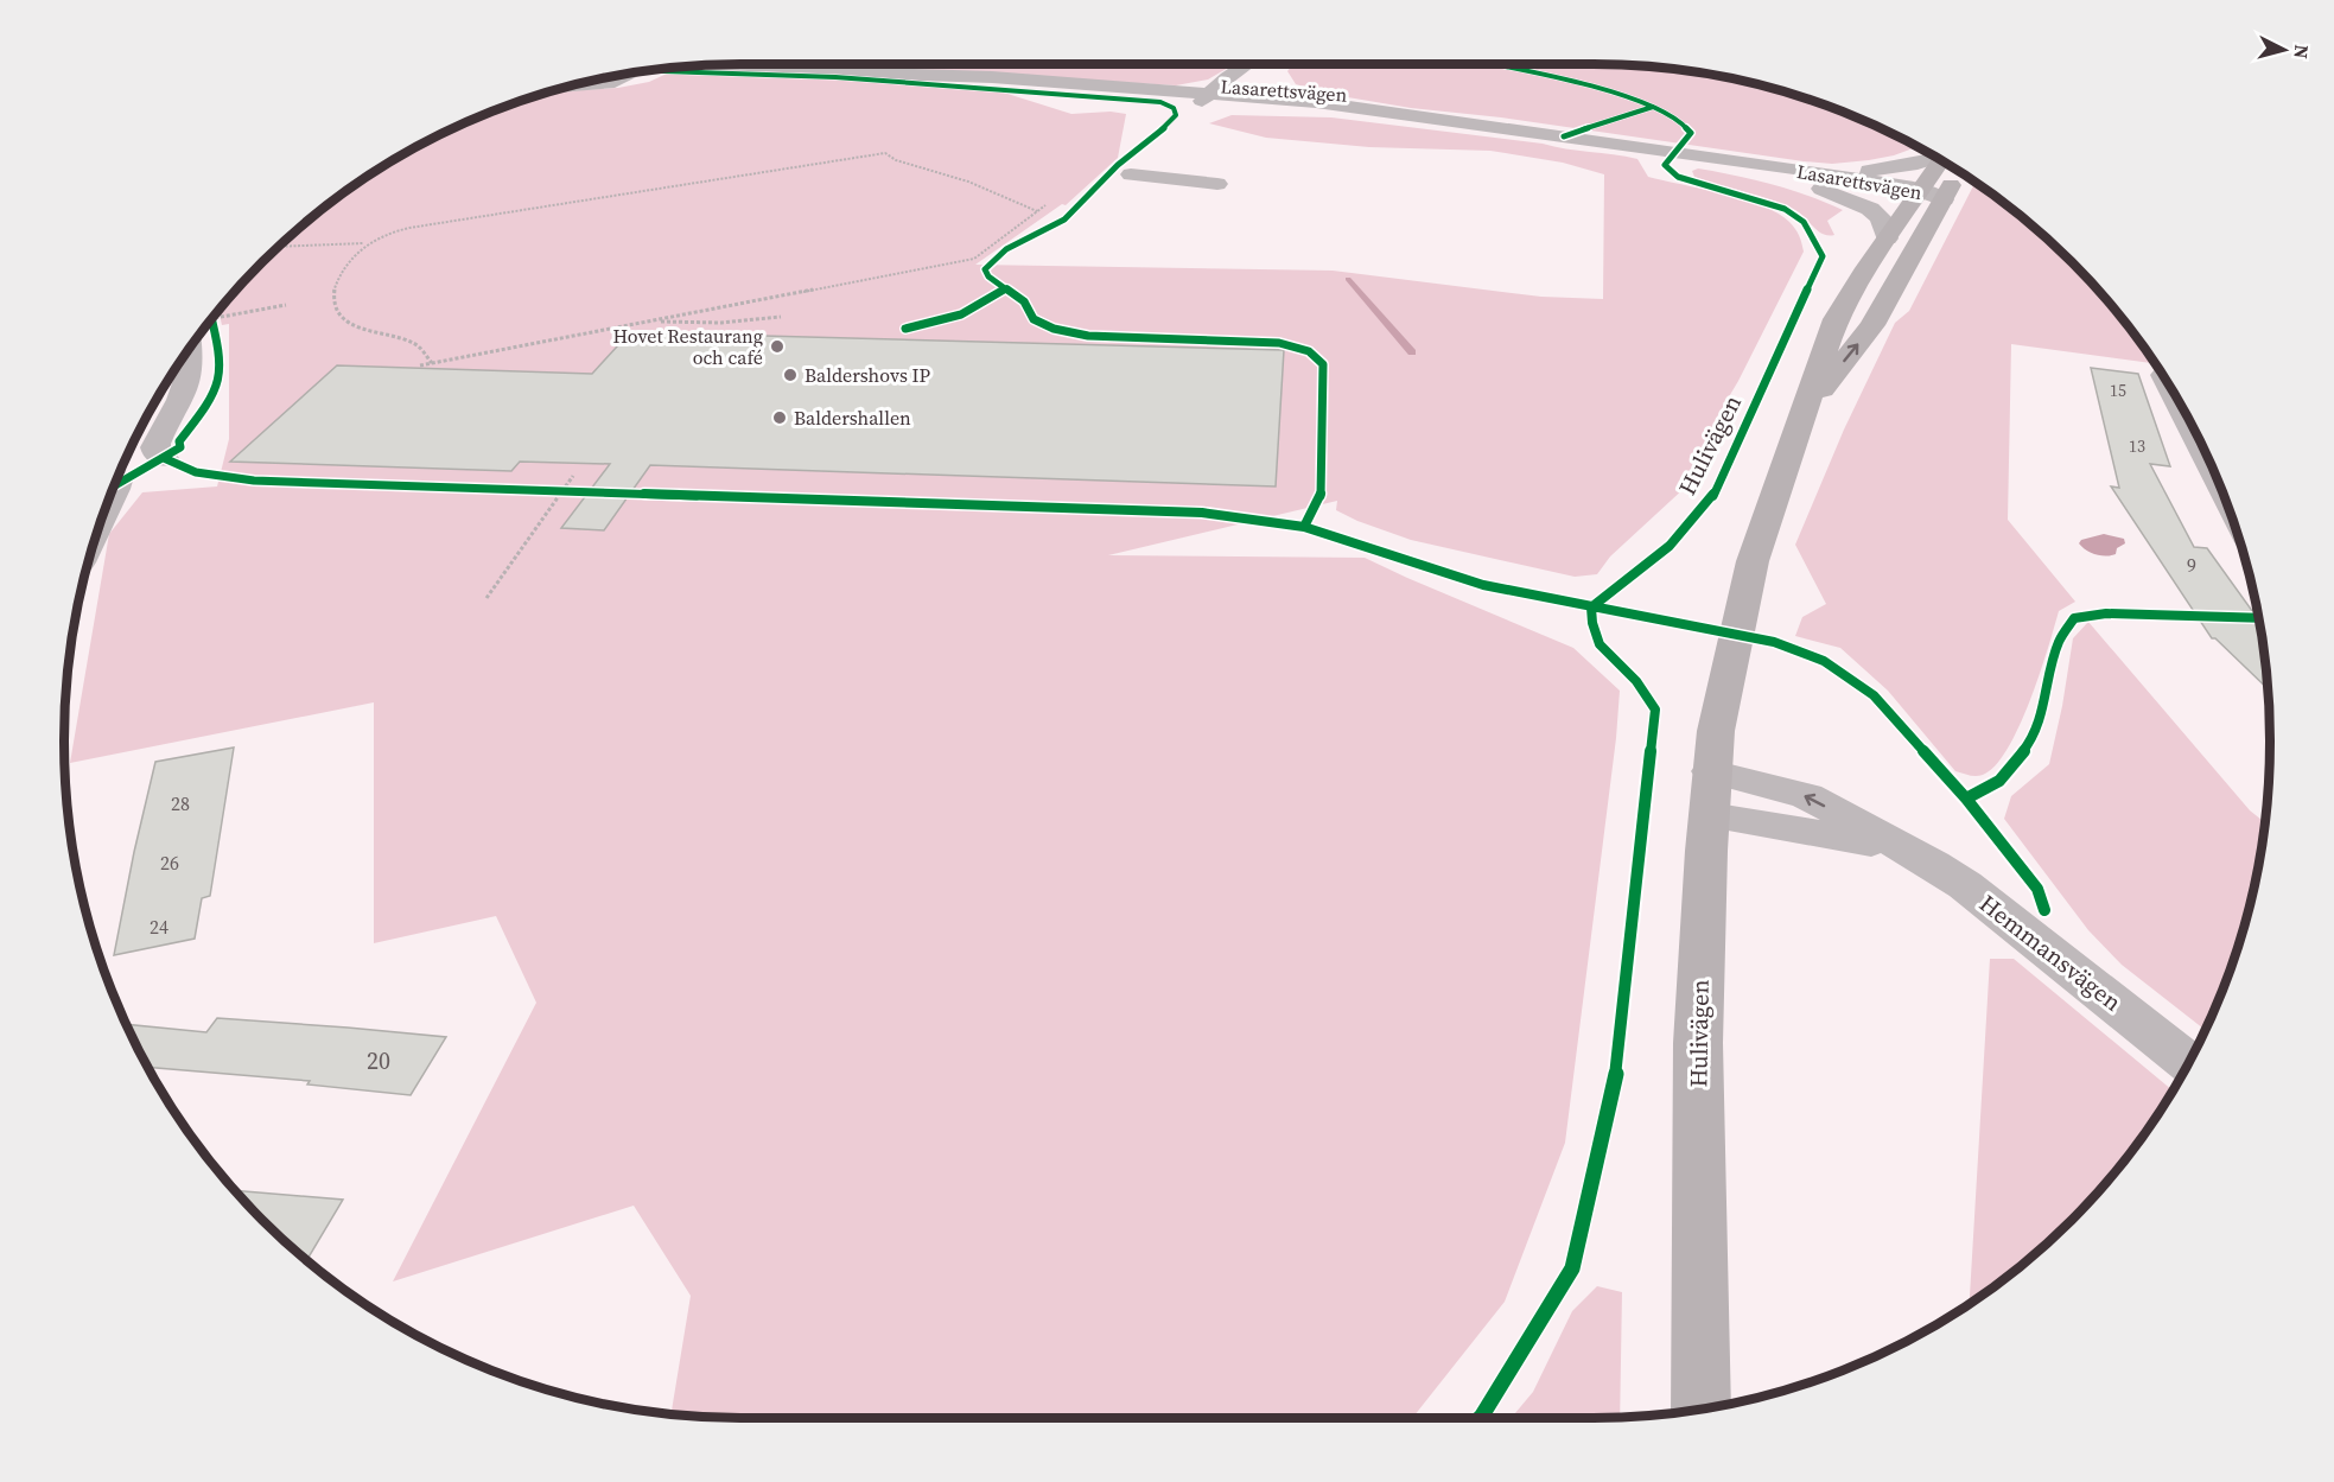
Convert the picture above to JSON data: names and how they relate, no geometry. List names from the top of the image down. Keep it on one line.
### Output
{"streets":{"main road":["Hulivägen"],"street":["Lasarettsvägen","Hemmansvägen"]},"crossings":[["Lasarettsvägen","Hulivägen"],["Hulivägen","Hemmansvägen"]],"places":["Hovet Restaurang och café","Baldershovs IP","Baldershallen"],"house_numbers":["15","13","9","28","26","24","20"],"north":"right"}
